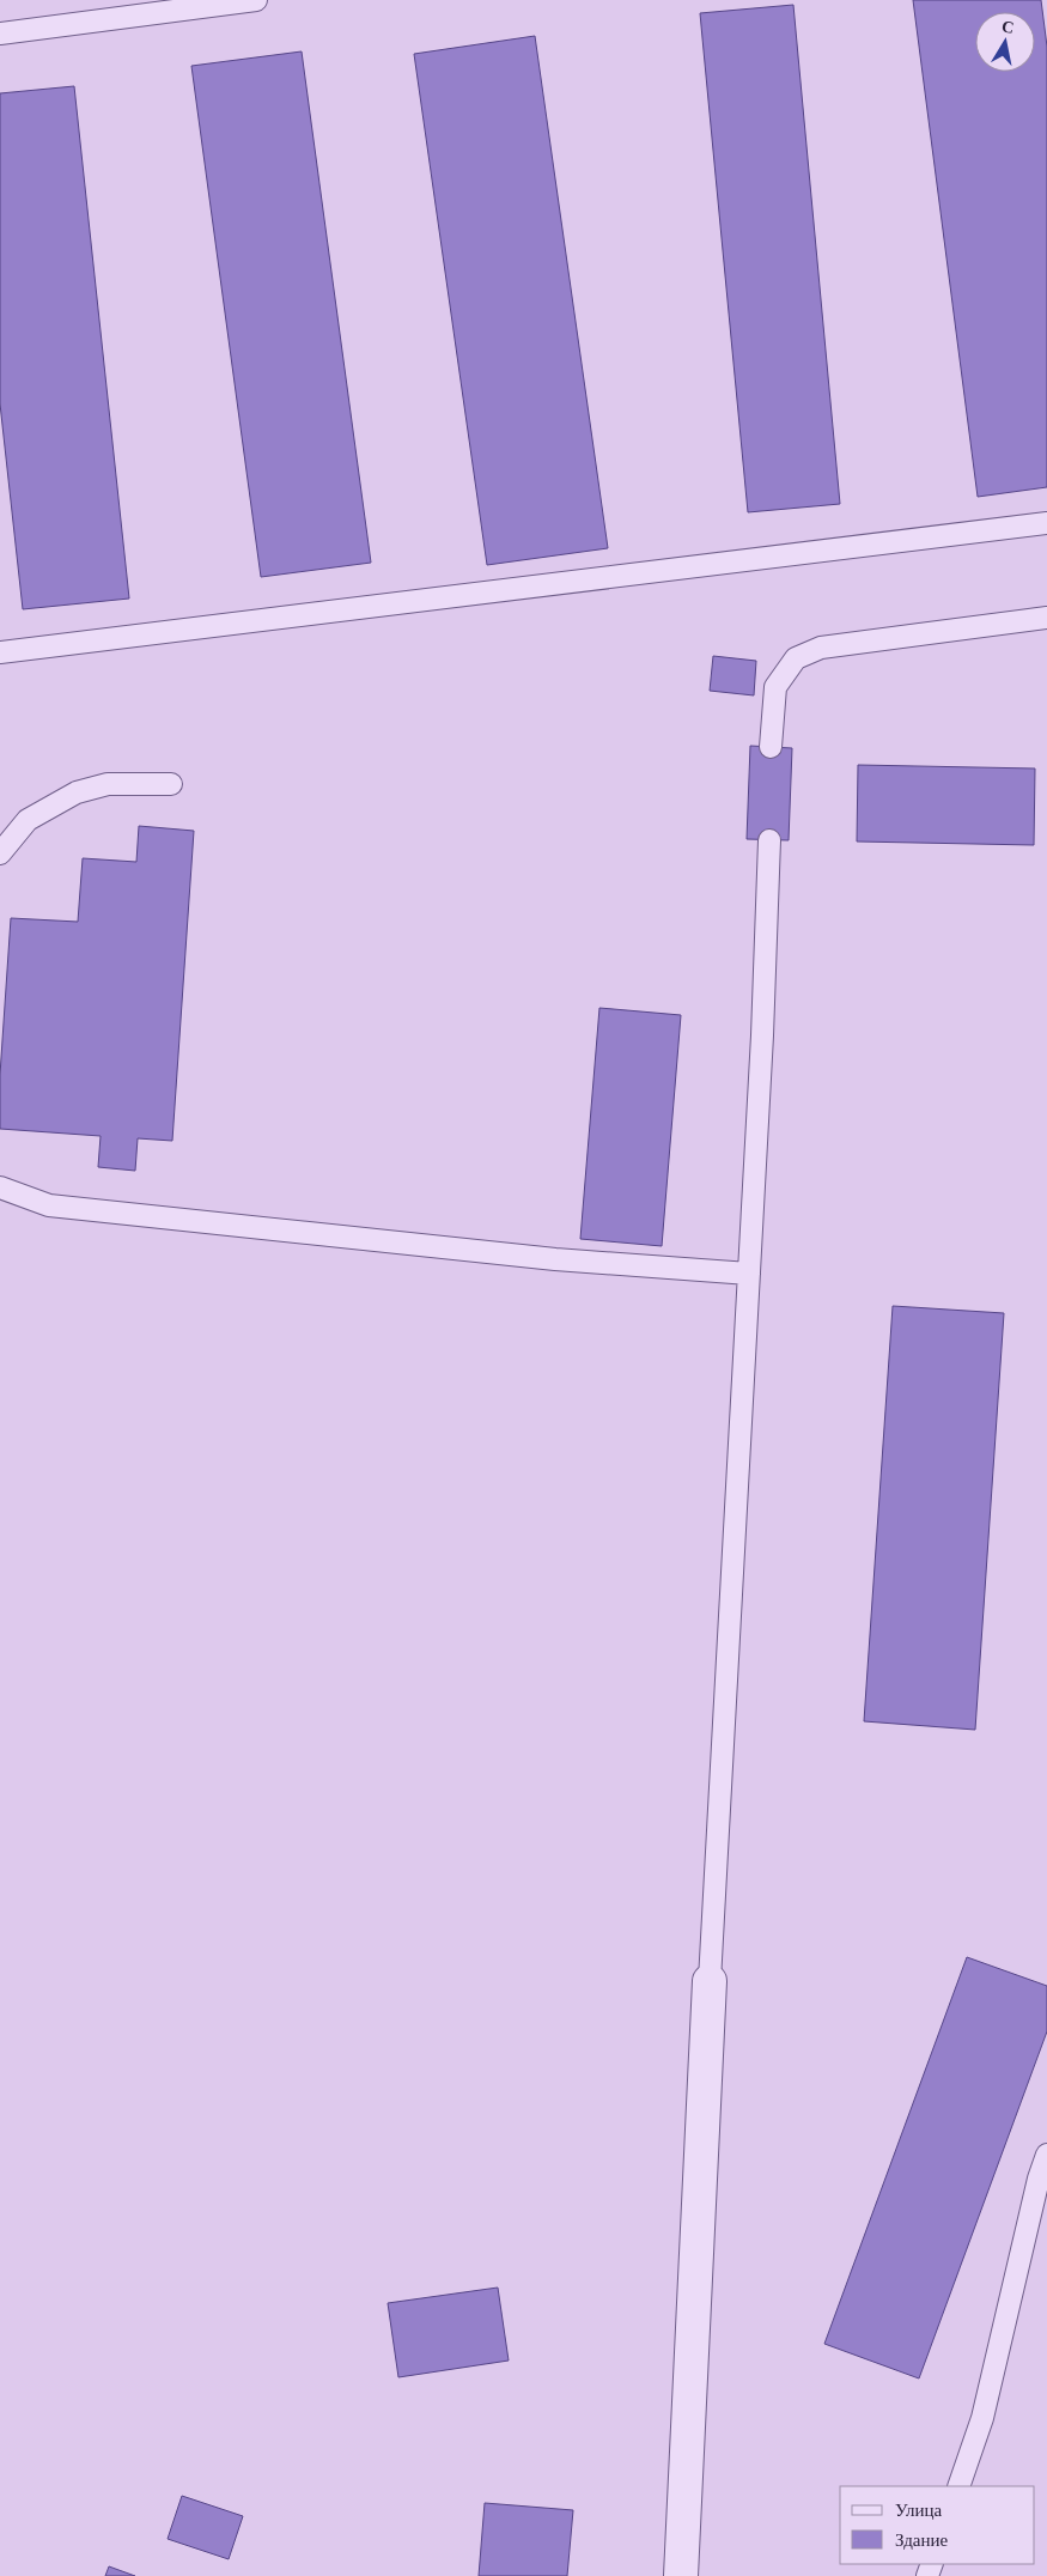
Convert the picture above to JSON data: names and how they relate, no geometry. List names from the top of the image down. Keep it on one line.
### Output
{"legend":["Улица","Здание"],"north":"top"}
